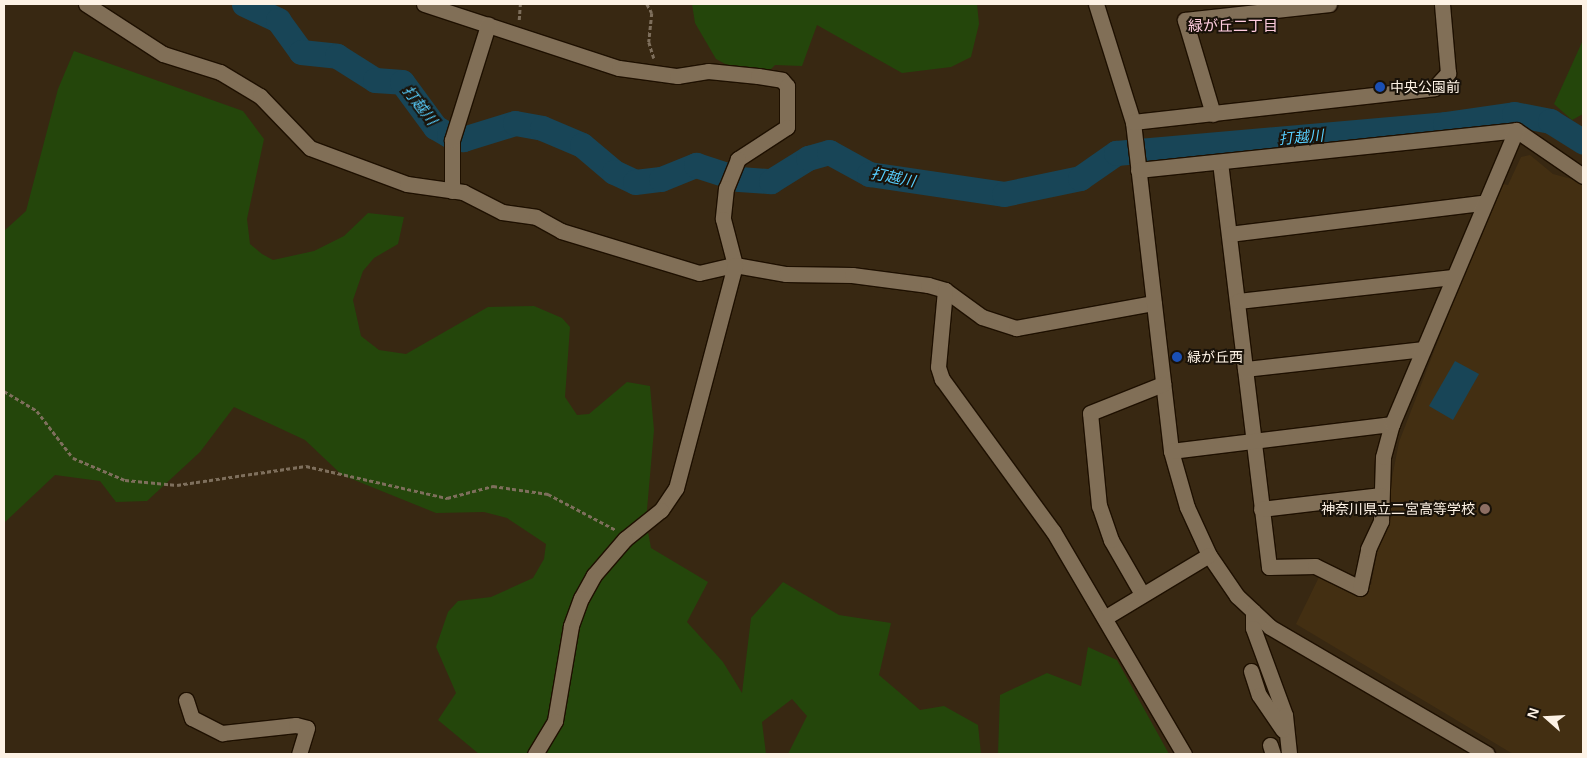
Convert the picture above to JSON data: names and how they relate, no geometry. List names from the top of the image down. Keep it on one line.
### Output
{"districts":["緑が丘二丁目"],"water":["打越川"],"places":["中央公園前","緑が丘西","神奈川県立二宮高等学校"],"north":"left"}
